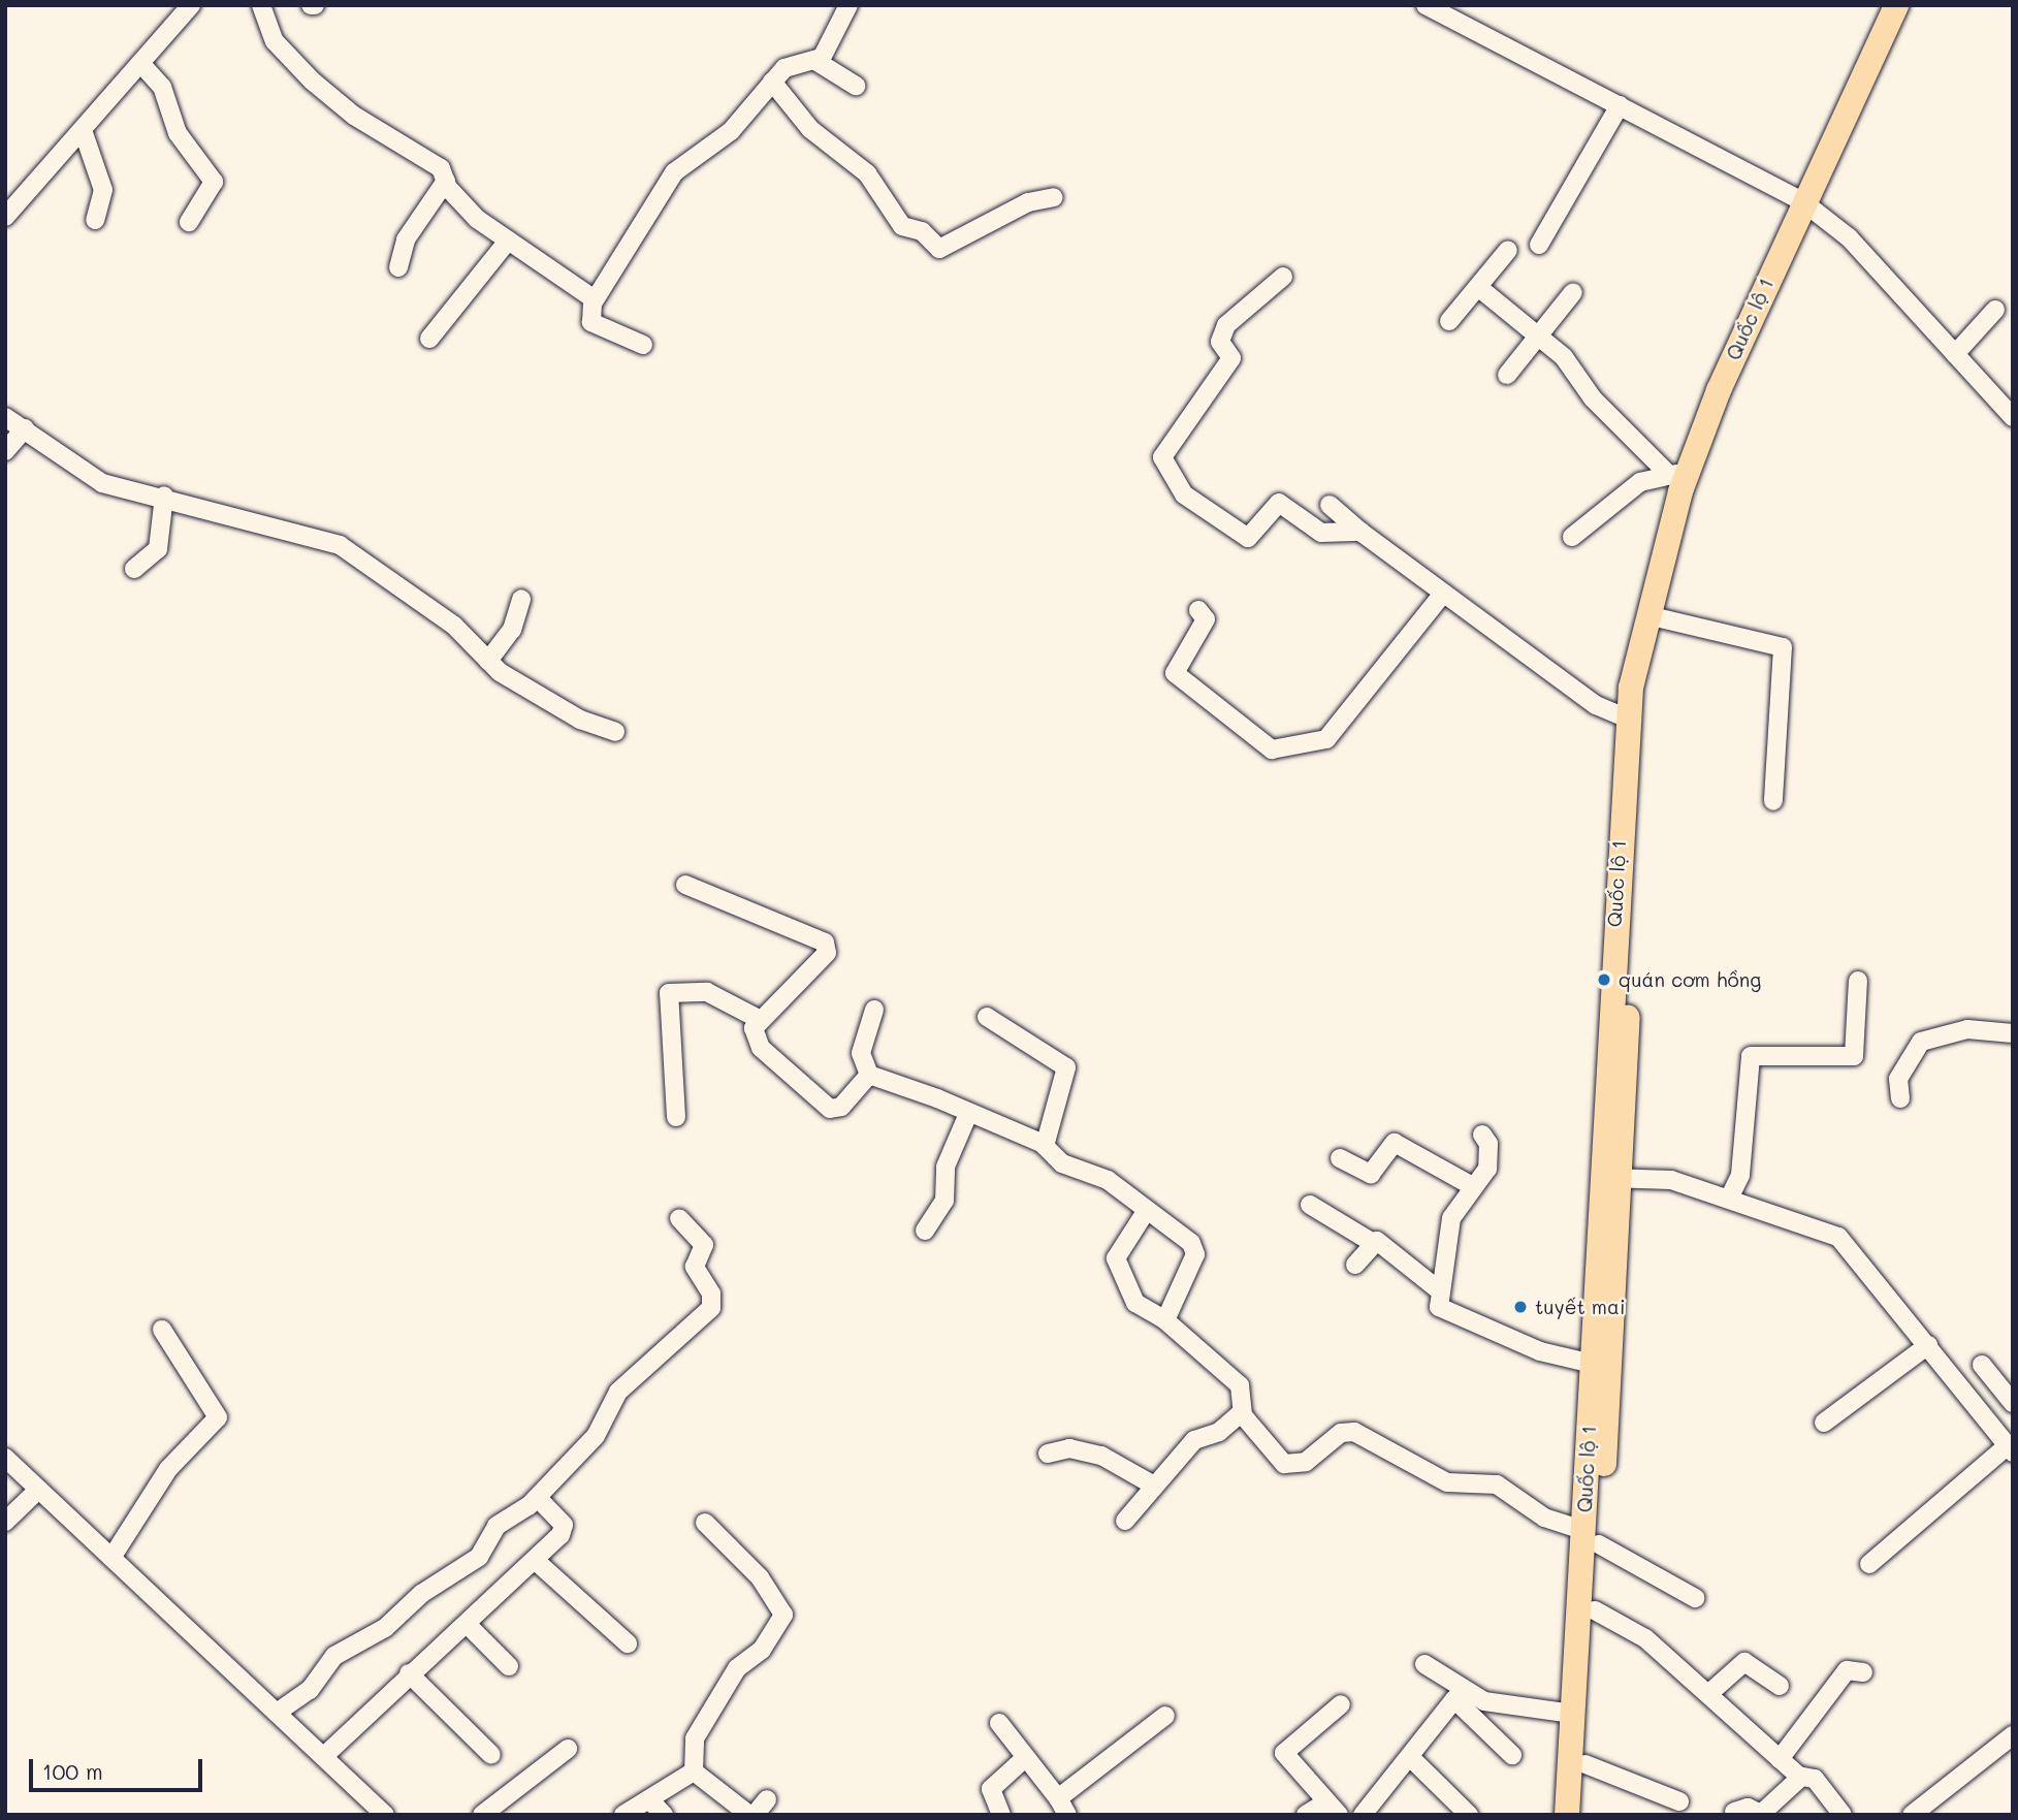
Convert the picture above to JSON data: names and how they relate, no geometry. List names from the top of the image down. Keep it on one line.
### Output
{"streets":{"highway":["Quốc lộ 1"]},"places":["quán cơm hồng","tuyết mai"],"scale_bar":"100 m"}
